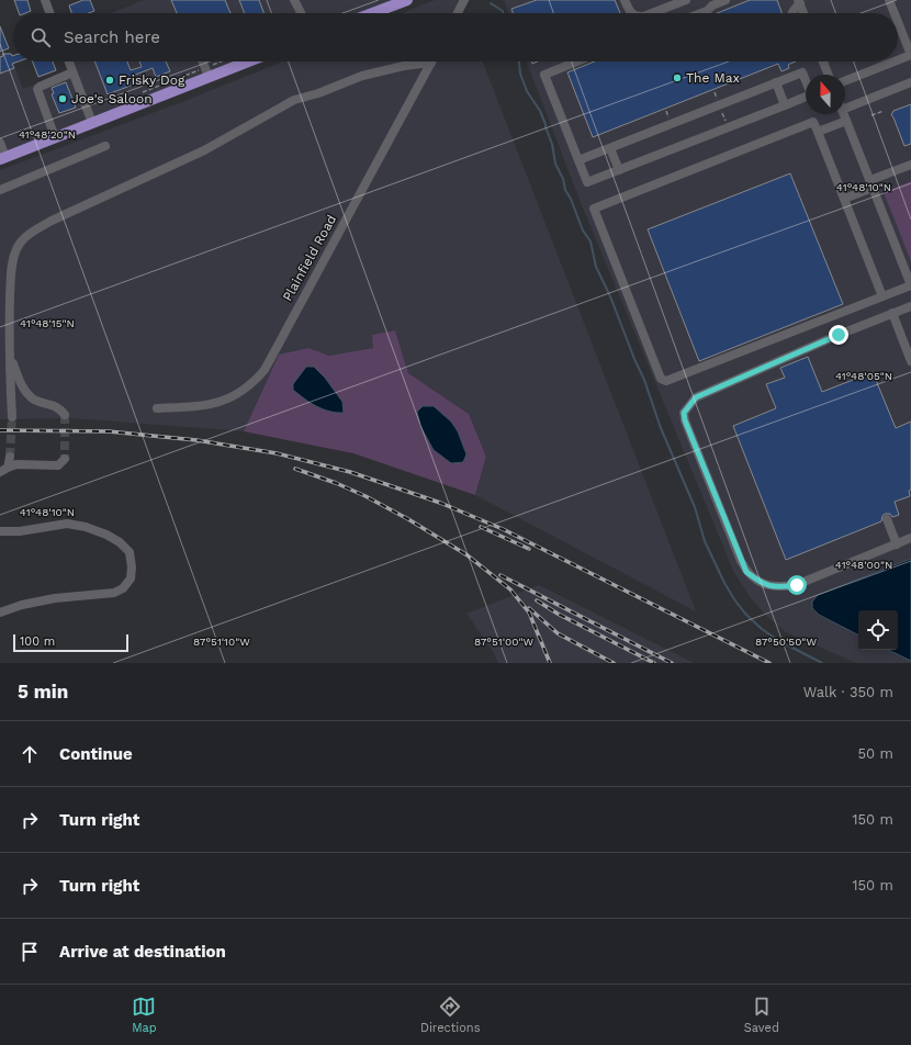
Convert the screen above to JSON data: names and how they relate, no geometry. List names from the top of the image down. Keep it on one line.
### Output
{"streets":{"street":["Plainfield Road"]},"places":["The Max","Frisky Dog","Joe's Saloon"],"scale_bar":"100 m","north":"top","page":{"search":"Search here","scale":"100 m","heading":["5 min","Walk · 350 m"],"list":[["Continue","50 m"],["Turn right","150 m"],["Turn right","150 m"],"Arrive at destination"],"nav":["Map","Directions","Saved"]},"coordinates":["41°48'20\"N","41°48'10\"N","41°48'15\"N","41°48'05\"N","41°48'00\"N","87°51'10\"W","87°51'00\"W","87°50'50\"W"]}
